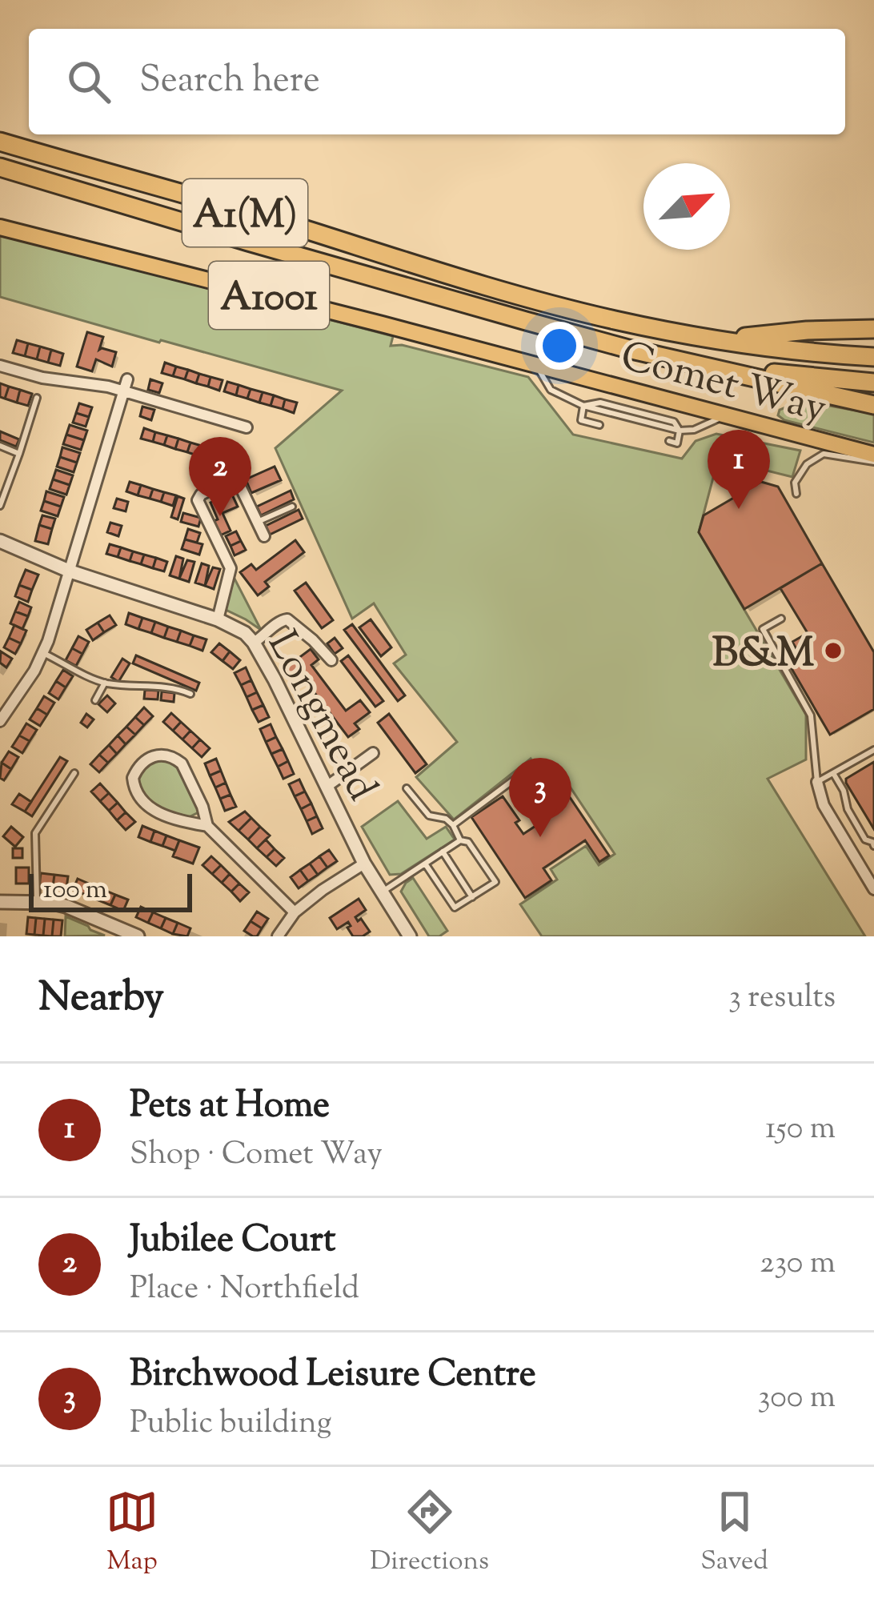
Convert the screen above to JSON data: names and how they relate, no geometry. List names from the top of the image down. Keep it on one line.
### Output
{"streets":{"highway":["A1(M)"],"main road":["A1001","Comet Way"],"street":["Longmead"]},"places":["B&M"],"scale_bar":"100 m","north":"top right","page":{"search":"Search here","pins":["1","2","3"],"scale":"100 m","heading":["Nearby","3 results"],"list":[{"mark":"1","name":"Pets at Home","note":"Shop · Comet Way","value":"150 m"},{"mark":"2","name":"Jubilee Court","note":"Place · Northfield","value":"230 m"},{"mark":"3","name":"Birchwood Leisure Centre","note":"Public building","value":"300 m"}],"nav":["Map","Directions","Saved"]}}
